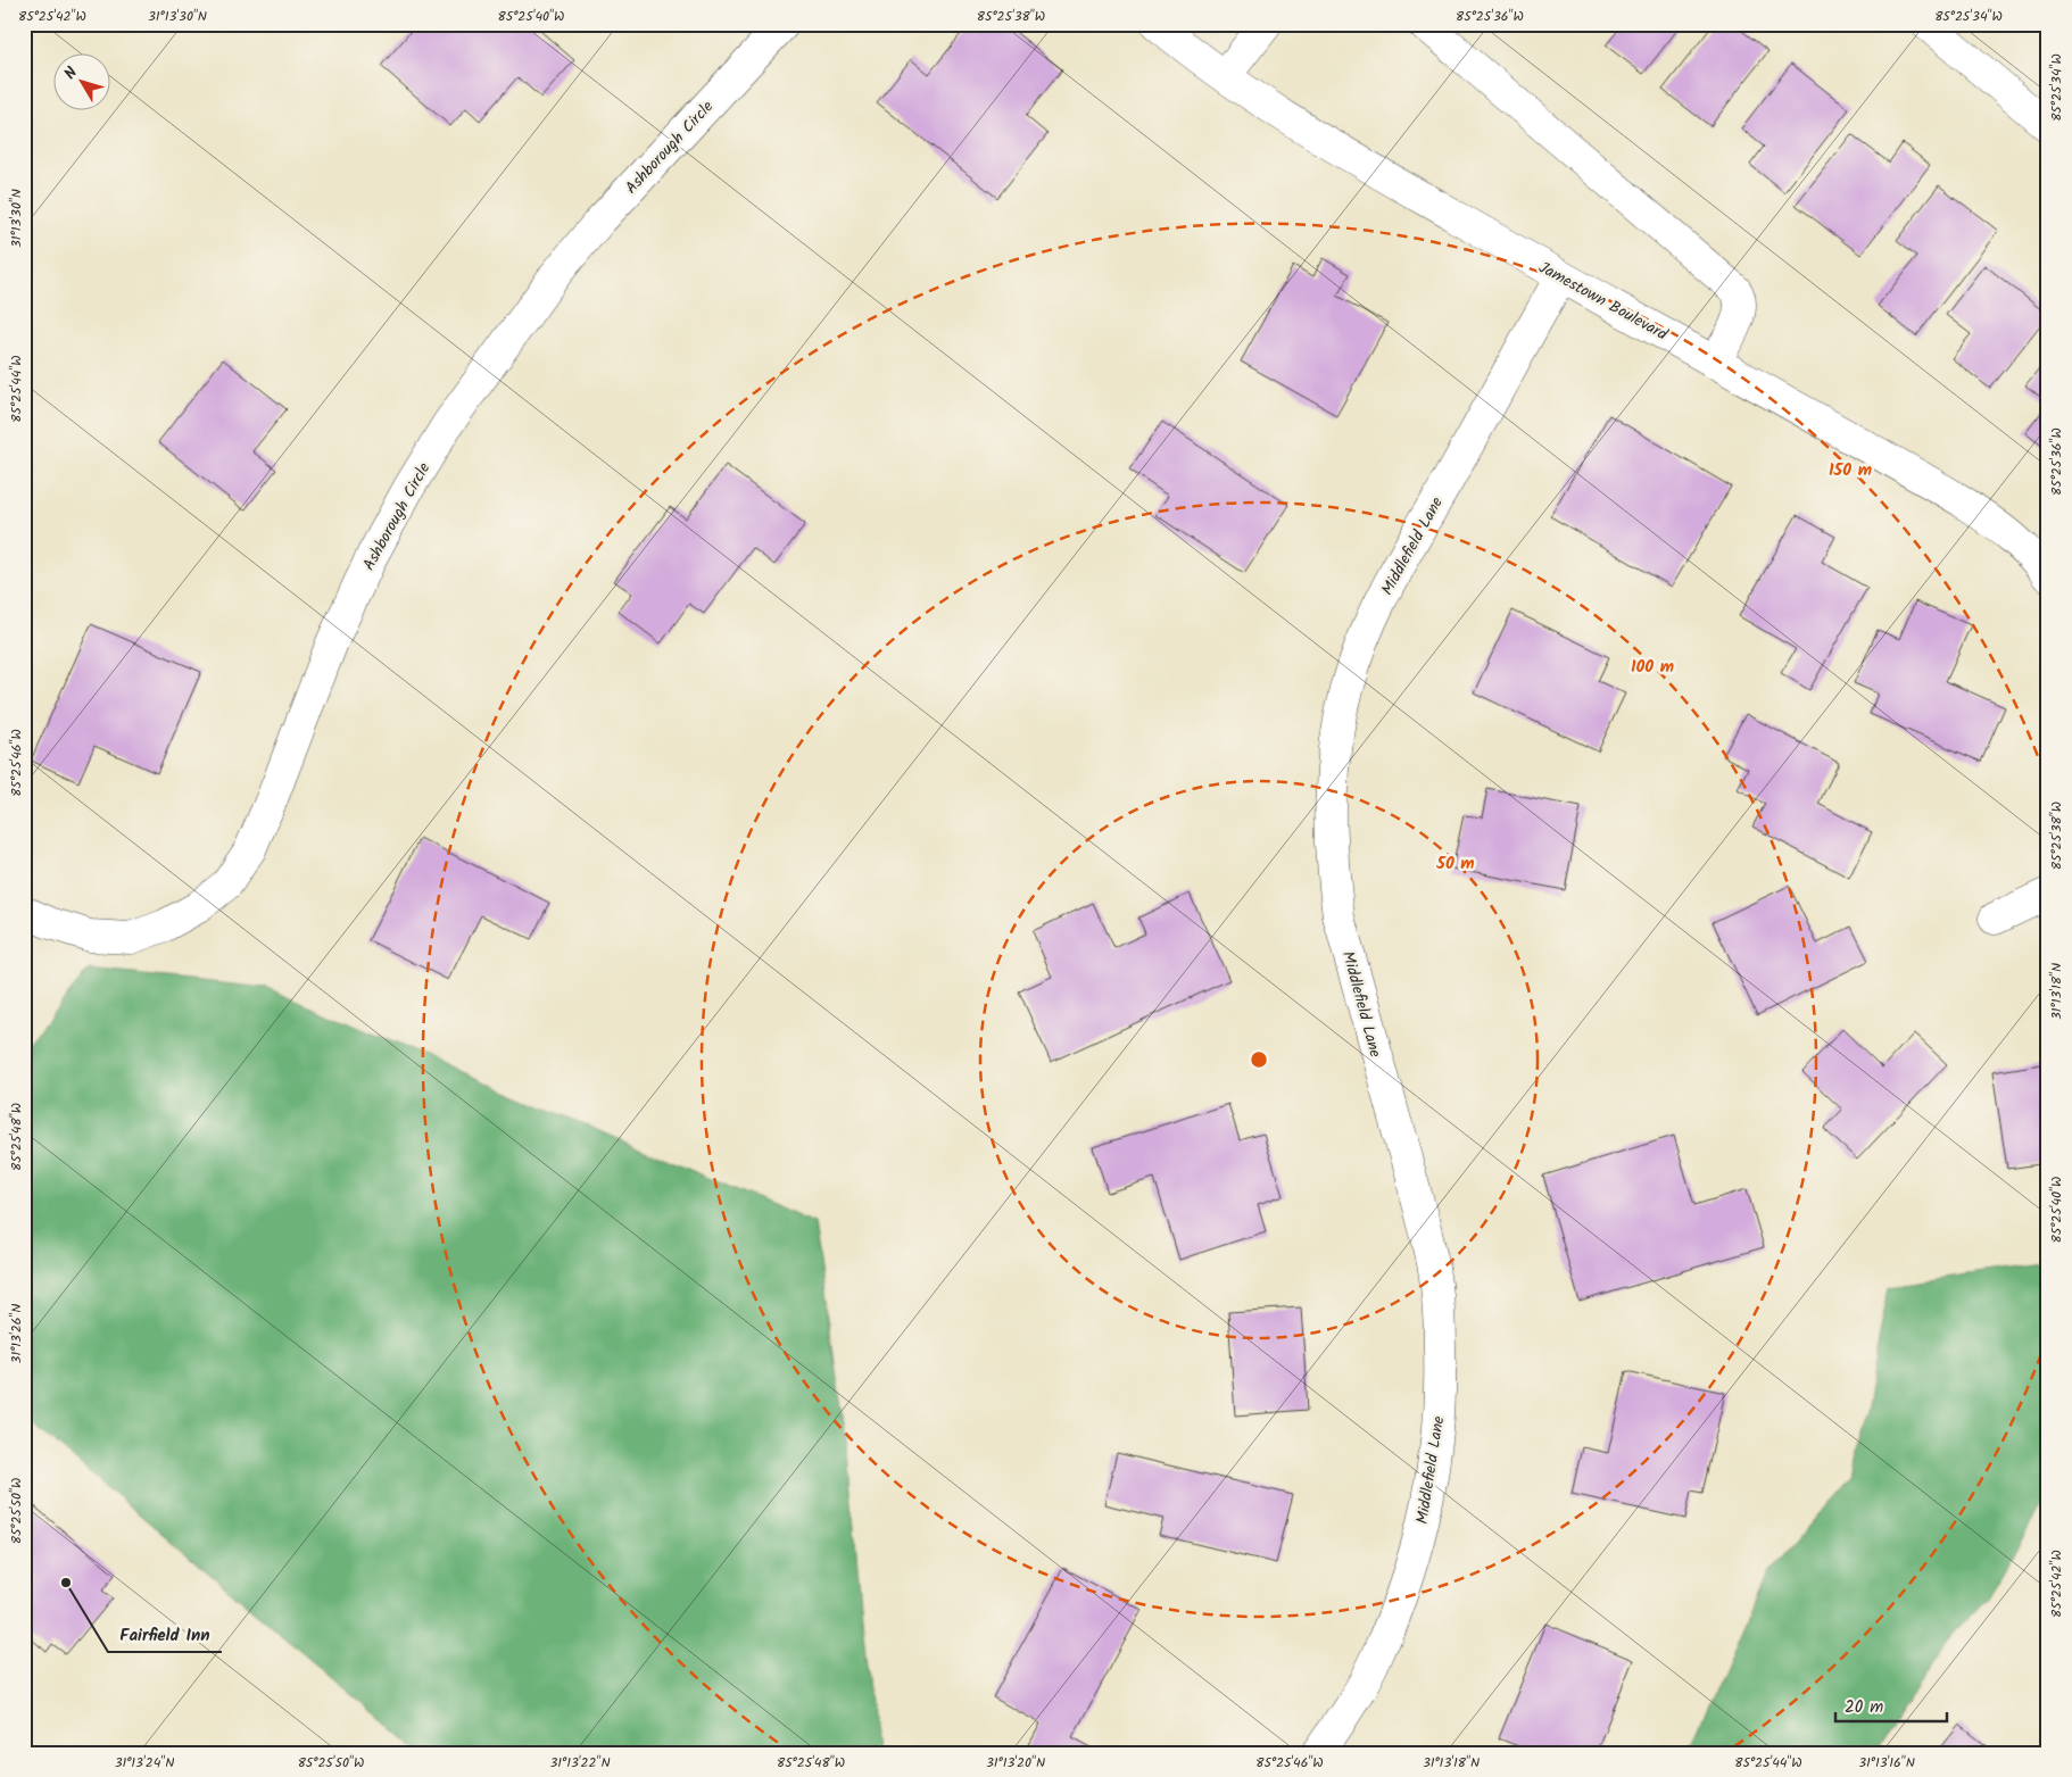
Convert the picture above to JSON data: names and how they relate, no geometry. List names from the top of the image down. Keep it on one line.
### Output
{"streets":{"street":["Ashborough Circle","Jamestown Boulevard","Middlefield Lane"]},"crossings":[["Jamestown Boulevard","Middlefield Lane"]],"places":["Fairfield Inn"],"scale_bar":"20 m","north":"top left","coordinates":["85°25'42\"W","31°13'30\"N","85°25'40\"W","85°25'38\"W","85°25'36\"W","85°25'34\"W","85°25'44\"W","85°25'46\"W","31°13'18\"N","85°25'48\"W","31°13'26\"N","85°25'50\"W","31°13'24\"N","31°13'22\"N","31°13'20\"N","31°13'16\"N"],"rings":["150 m","100 m","50 m"]}
